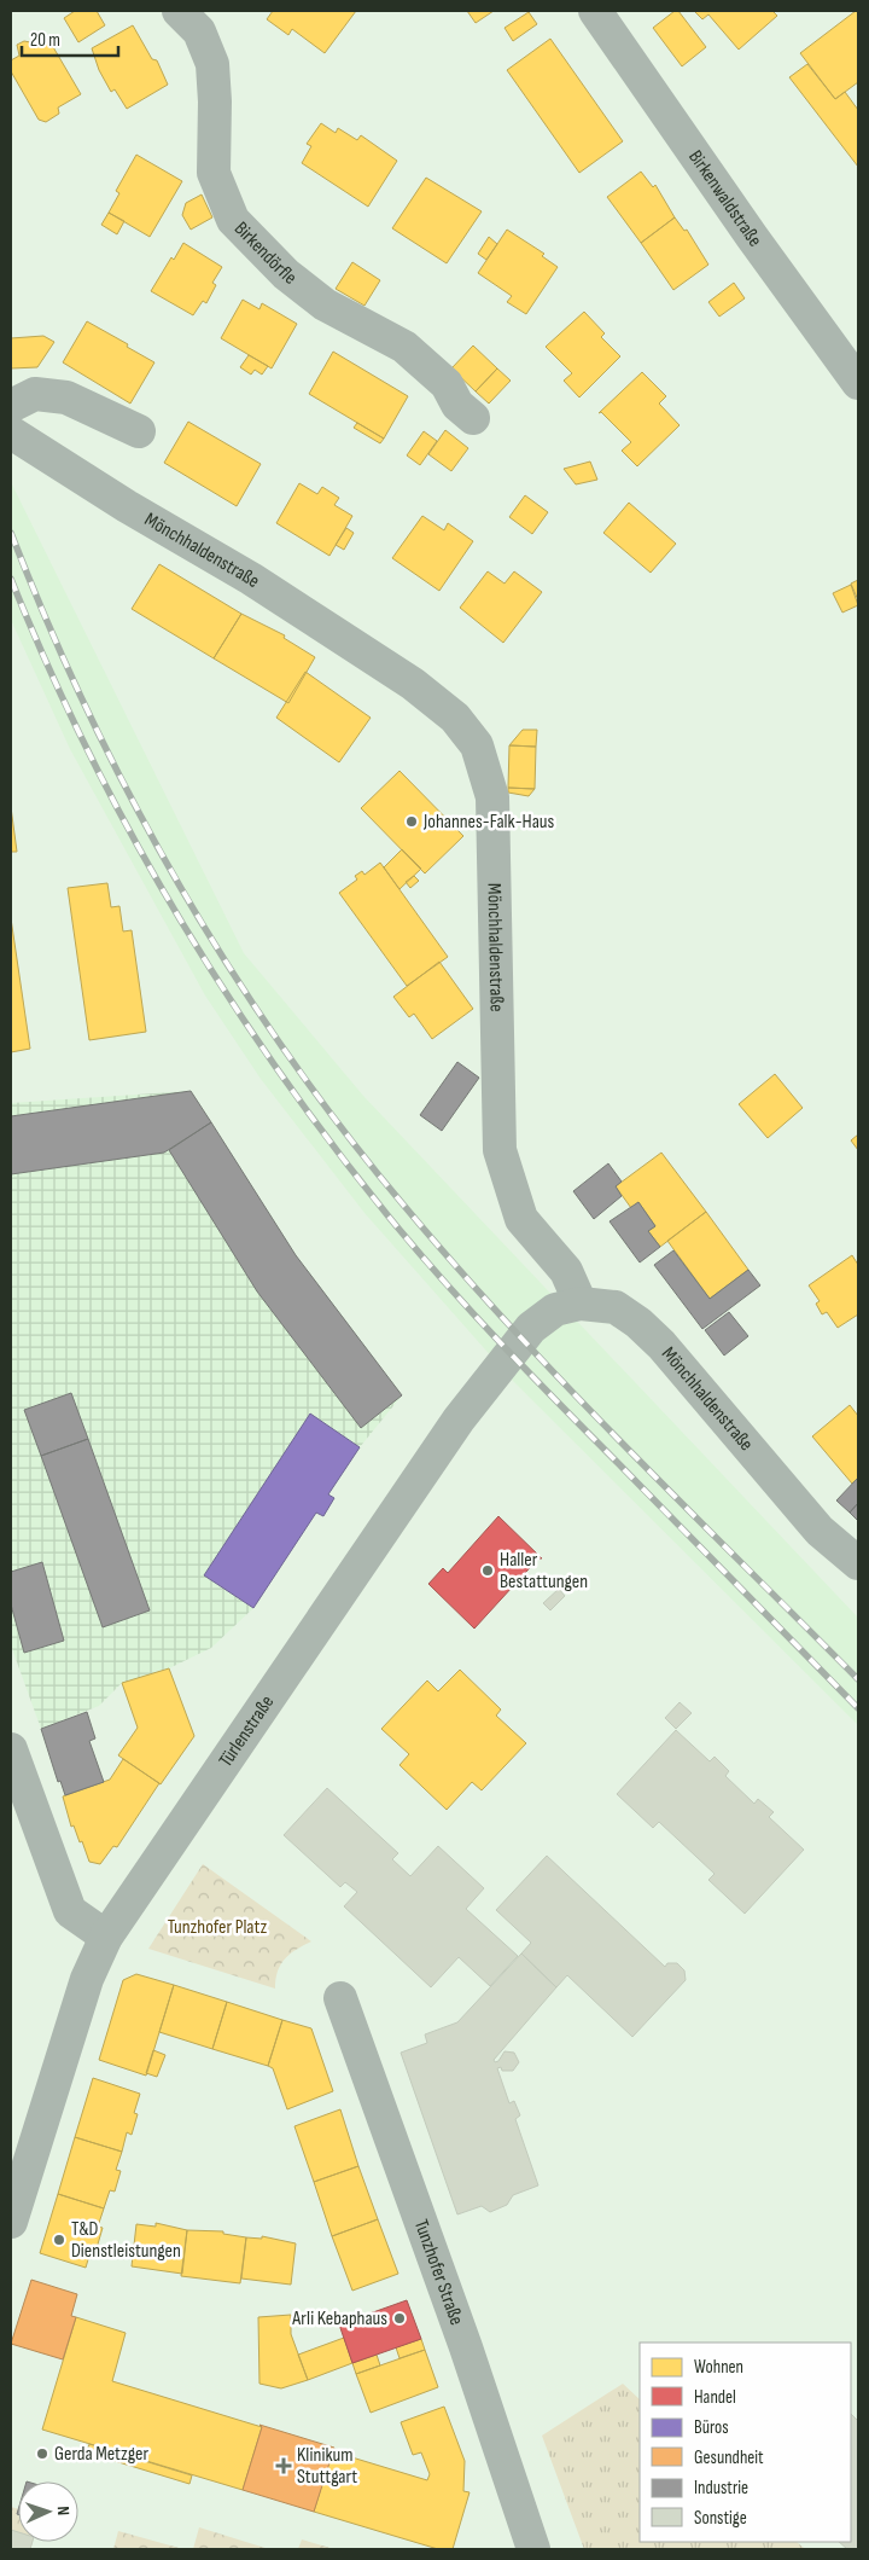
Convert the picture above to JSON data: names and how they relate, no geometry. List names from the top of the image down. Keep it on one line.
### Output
{"streets":{"street":["Birkenwaldstraße","Birkendörfle","Mönchhaldenstraße","Türlenstraße","Tunzhofer Straße"]},"crossings":[["Mönchhaldenstraße","Türlenstraße"]],"parks":["Tunzhofer Platz"],"places":{"other":["Johannes-Falk-Haus","Haller Bestattungen","T&D Dienstleistungen","Arli Kebaphaus","Gerda Metzger"],"health":["Klinikum Stuttgart"]},"legend":["Wohnen","Handel","Büros","Gesundheit","Industrie","Sonstige"],"scale_bar":"20 m","north":"right"}
